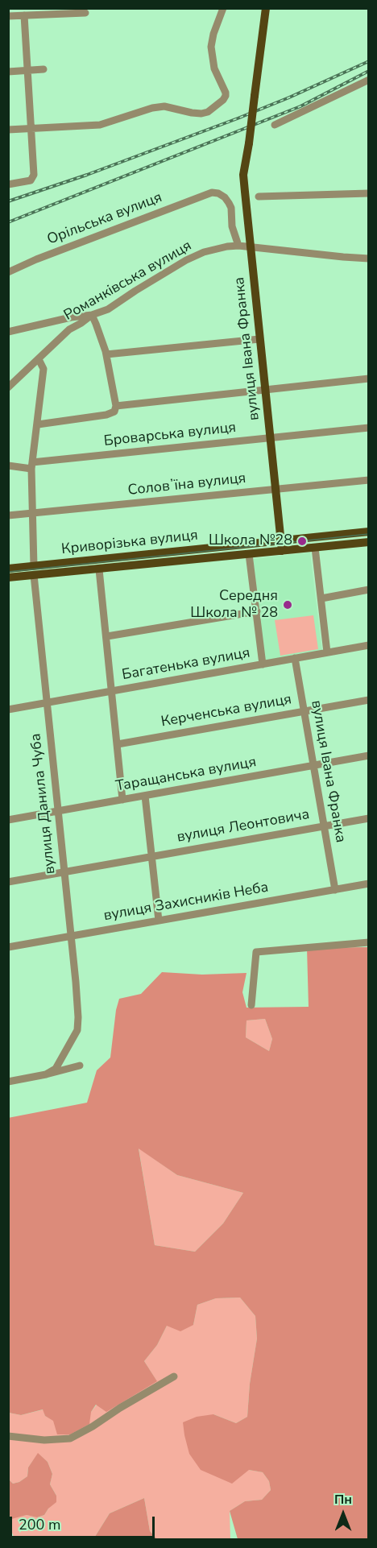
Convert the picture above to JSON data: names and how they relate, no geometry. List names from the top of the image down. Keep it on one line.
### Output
{"streets":{"main road":["вулиця Івана Франка","Криворізька вулиця"],"street":["Орільська вулиця","Романківська вулиця","Броварська вулиця","Соловʼїна вулиця","Багатенька вулиця","Керченська вулиця","Таращанська вулиця","вулиця Данила Чуба","вулиця Леонтовича","вулиця Захисників Неба"]},"crossings":[["Орільська вулиця","Романківська вулиця"],["Романківська вулиця","вулиця Івана Франка"],["Романківська вулиця","вулиця Данила Чуба"],["вулиця Івана Франка","Броварська вулиця"],["вулиця Івана Франка","Соловʼїна вулиця"],["вулиця Івана Франка","Криворізька вулиця"],["вулиця Івана Франка","Багатенька вулиця"],["вулиця Івана Франка","Керченська вулиця"],["вулиця Івана Франка","Таращанська вулиця"],["вулиця Івана Франка","вулиця Леонтовича"],["вулиця Івана Франка","вулиця Захисників Неба"],["Броварська вулиця","вулиця Данила Чуба"],["Соловʼїна вулиця","вулиця Данила Чуба"],["Криворізька вулиця","вулиця Данила Чуба"],["Багатенька вулиця","вулиця Данила Чуба"],["Таращанська вулиця","вулиця Данила Чуба"],["вулиця Данила Чуба","вулиця Леонтовича"],["вулиця Данила Чуба","вулиця Захисників Неба"]],"places":["Школа №28","Середня Школа № 28"],"scale_bar":"200 m","north":"top"}
